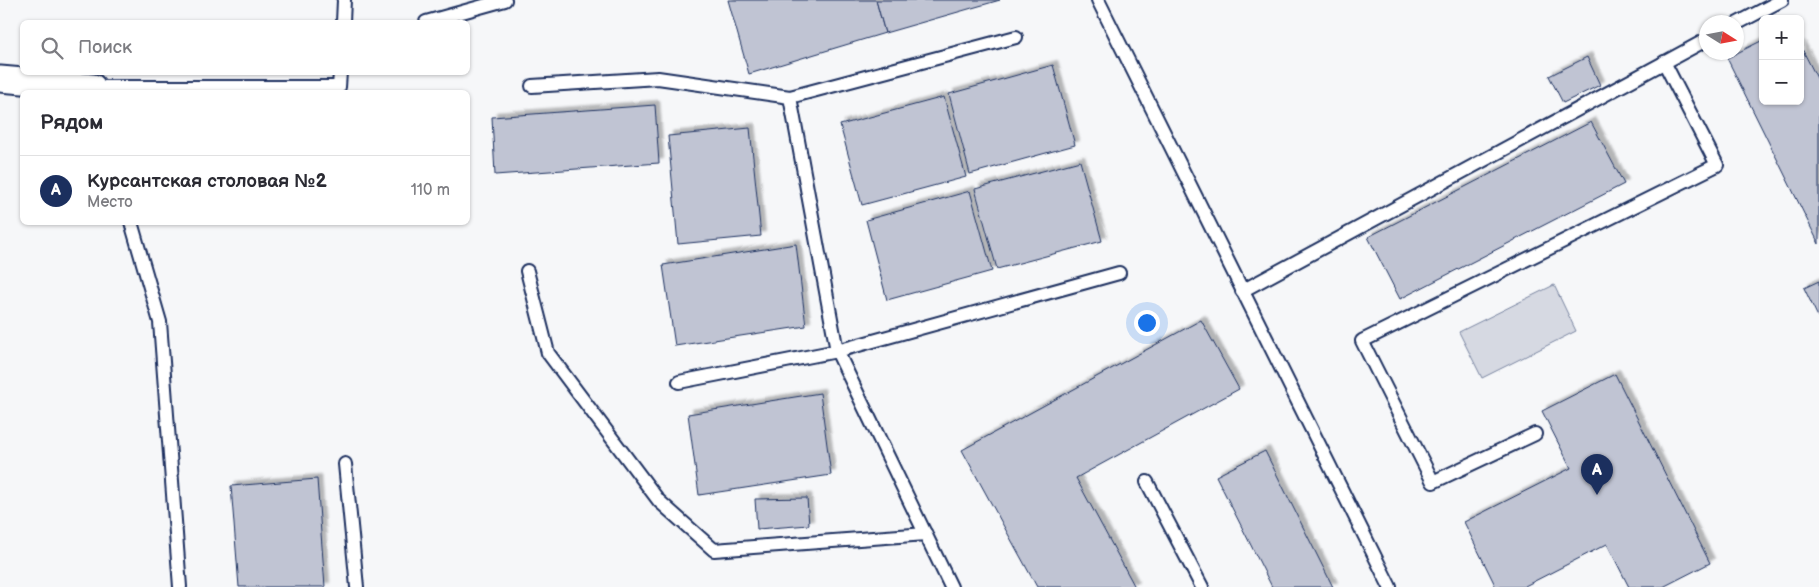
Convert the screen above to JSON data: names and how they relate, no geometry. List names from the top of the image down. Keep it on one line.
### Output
{"north":"right","page":{"map_buttons":["+","−"],"search":"Поиск","heading":"Рядом","list":[{"mark":"A","name":"Курсантская столовая №2","note":"Место","value":"110 m"}],"pins":"A"}}
